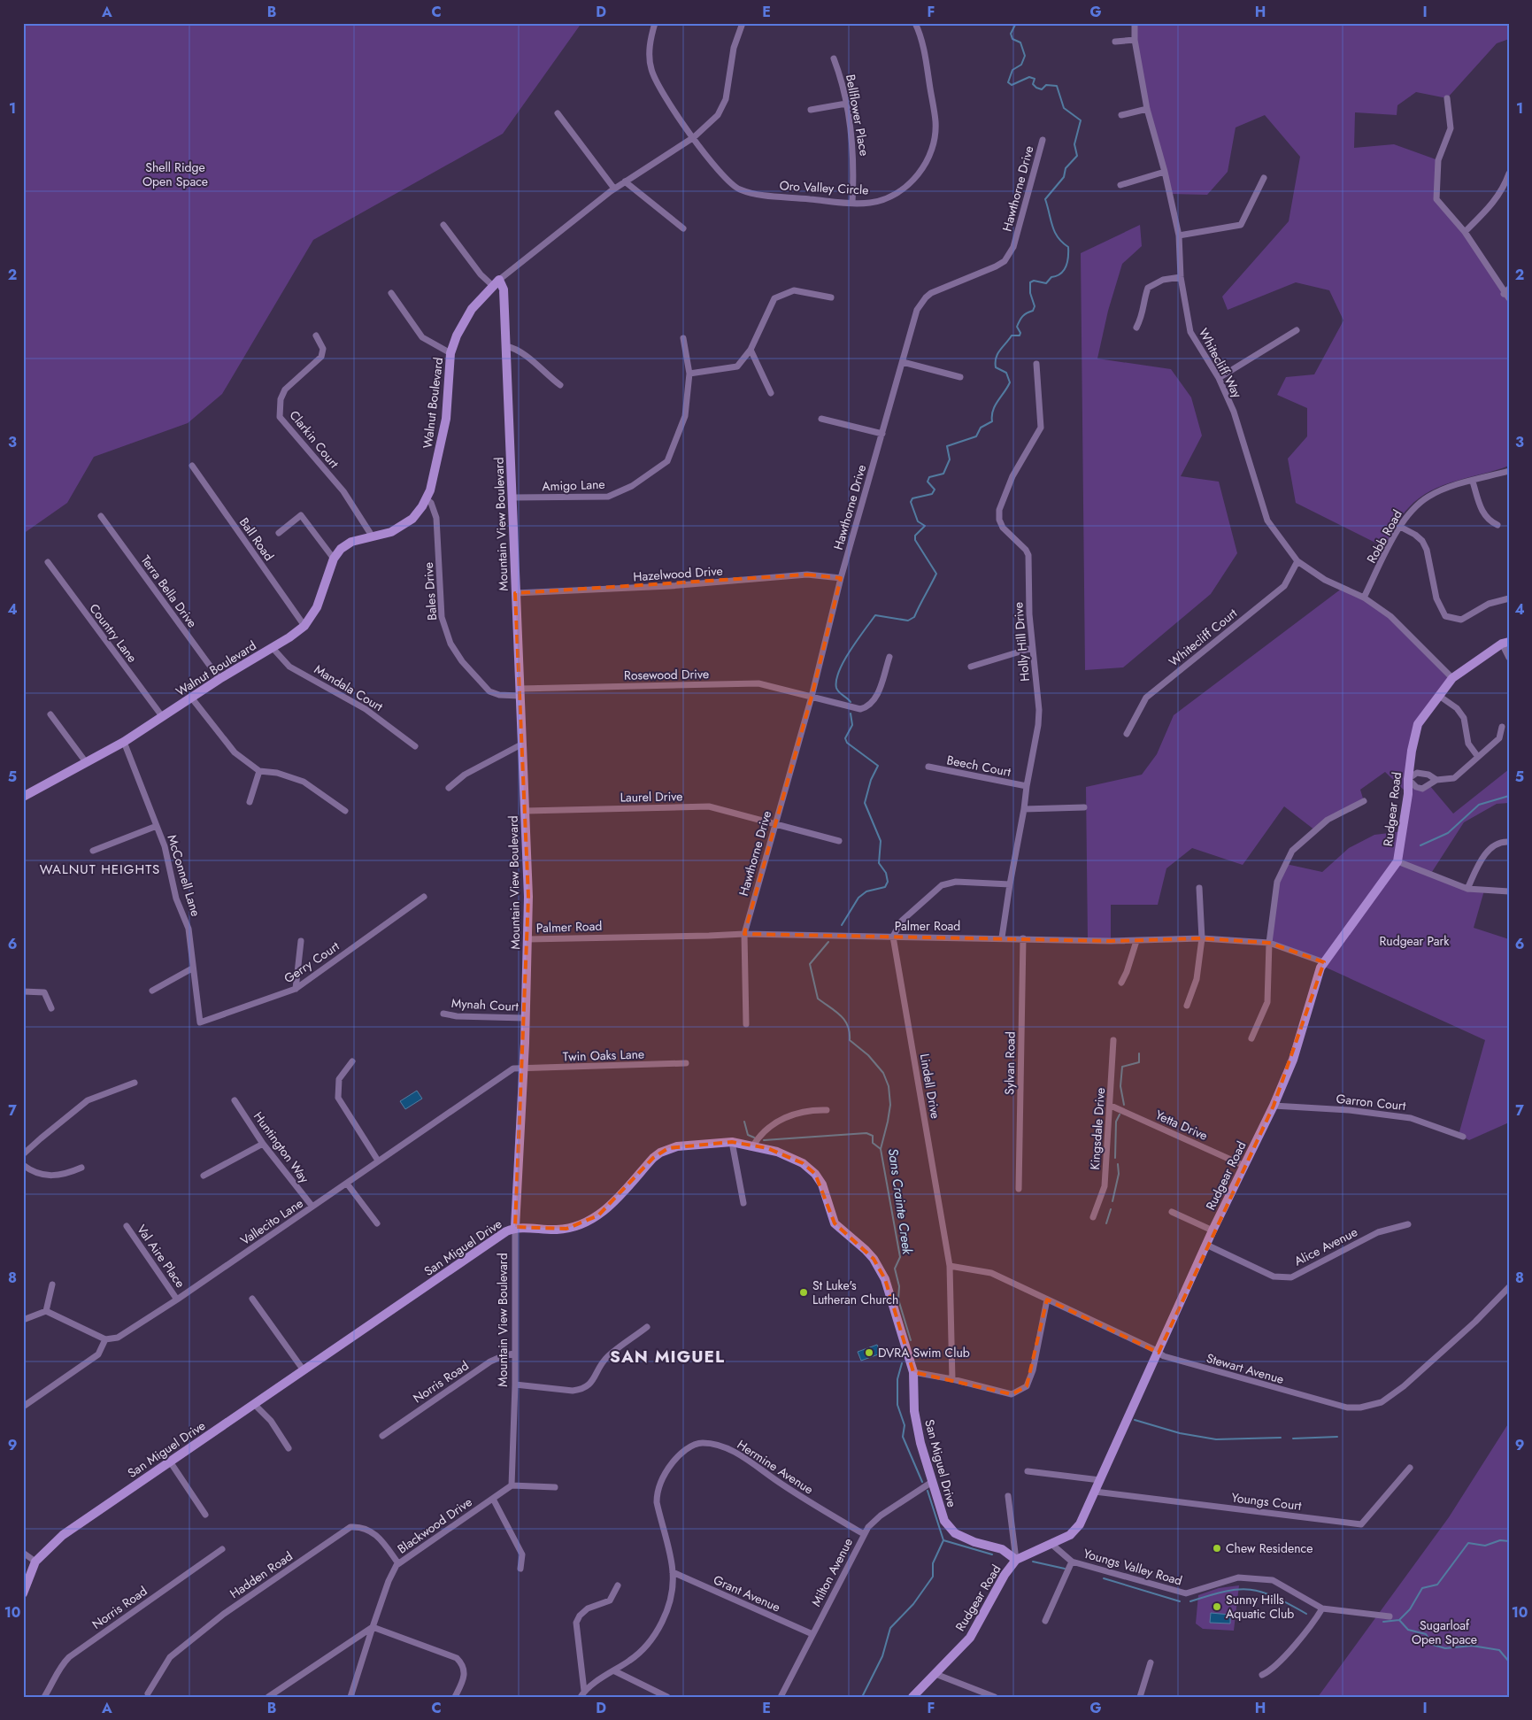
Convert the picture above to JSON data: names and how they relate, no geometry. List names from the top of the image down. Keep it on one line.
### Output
{"streets":{"street":["Bellflower Place","Oro Valley Circle","Hawthorne Drive","Whitecliff Way","Walnut Boulevard","Clarkin Court","Amigo Lane","Mountain View Boulevard","Robb Road","Ball Road","Hazelwood Drive","Terra Bella Drive","Bales Drive","Country Lane","Whitecliff Court","Holly Hill Drive","Rosewood Drive","Mandala Court","Beech Court","Laurel Drive","Rudgear Road","McConnell Lane","Palmer Road","Gerry Court","Mynah Court","Twin Oaks Lane","Sylvan Road","Lindell Drive","Garron Court","Yetta Drive","Kingsdale Drive","Huntington Way","Vallecito Lane","Alice Avenue","San Miguel Drive","Val Aire Place","Stewart Avenue","Norris Road","Hermine Avenue","Youngs Court","Blackwood Drive","Youngs Valley Road","Milton Avenue","Hadden Road","Grant Avenue"]},"crossings":[["Bellflower Place","Oro Valley Circle"],["Oro Valley Circle","Walnut Boulevard"],["Hawthorne Drive","Hazelwood Drive"],["Hawthorne Drive","Rosewood Drive"],["Hawthorne Drive","Laurel Drive"],["Hawthorne Drive","Palmer Road"],["Whitecliff Way","Robb Road"],["Whitecliff Way","Whitecliff Court"],["Whitecliff Way","Rudgear Road"],["Walnut Boulevard","Clarkin Court"],["Walnut Boulevard","Mountain View Boulevard"],["Walnut Boulevard","Ball Road"],["Walnut Boulevard","Terra Bella Drive"],["Walnut Boulevard","Bales Drive"],["Walnut Boulevard","Country Lane"],["Walnut Boulevard","Mandala Court"],["Walnut Boulevard","McConnell Lane"],["Amigo Lane","Mountain View Boulevard"],["Mountain View Boulevard","Hazelwood Drive"],["Mountain View Boulevard","Bales Drive"],["Mountain View Boulevard","Rosewood Drive"],["Mountain View Boulevard","Laurel Drive"],["Mountain View Boulevard","Palmer Road"],["Mountain View Boulevard","Mynah Court"],["Mountain View Boulevard","Twin Oaks Lane"],["Mountain View Boulevard","Vallecito Lane"],["Mountain View Boulevard","San Miguel Drive"],["Mountain View Boulevard","Norris Road"],["Mountain View Boulevard","Blackwood Drive"],["Bales Drive","Rosewood Drive"],["Holly Hill Drive","Beech Court"],["Holly Hill Drive","Palmer Road"],["Rudgear Road","Palmer Road"],["Rudgear Road","Garron Court"],["Rudgear Road","Yetta Drive"],["Rudgear Road","Alice Avenue"],["Rudgear Road","San Miguel Drive"],["Rudgear Road","Stewart Avenue"],["Rudgear Road","Youngs Court"],["Rudgear Road","Youngs Valley Road"],["McConnell Lane","Gerry Court"],["Palmer Road","Sylvan Road"],["Palmer Road","Lindell Drive"],["Twin Oaks Lane","Vallecito Lane"],["Lindell Drive","Stewart Avenue"],["Yetta Drive","Kingsdale Drive"],["Huntington Way","Vallecito Lane"],["Vallecito Lane","Val Aire Place"],["San Miguel Drive","Milton Avenue"],["Hermine Avenue","Milton Avenue"],["Hermine Avenue","Grant Avenue"],["Blackwood Drive","Hadden Road"],["Milton Avenue","Grant Avenue"]],"districts":["WALNUT HEIGHTS","SAN MIGUEL"],"water":["Sans Crainte Creek"],"parks":["Shell Ridge Open Space","Rudgear Park","Sugarloaf Open Space"],"places":["St Luke's Lutheran Church","DVRA Swim Club","Chew Residence","Sunny Hills Aquatic Club"],"grid":{"columns":["A","B","C","D","E","F","G","H","I"],"rows":["1","2","3","4","5","6","7","8","9","10"]}}
